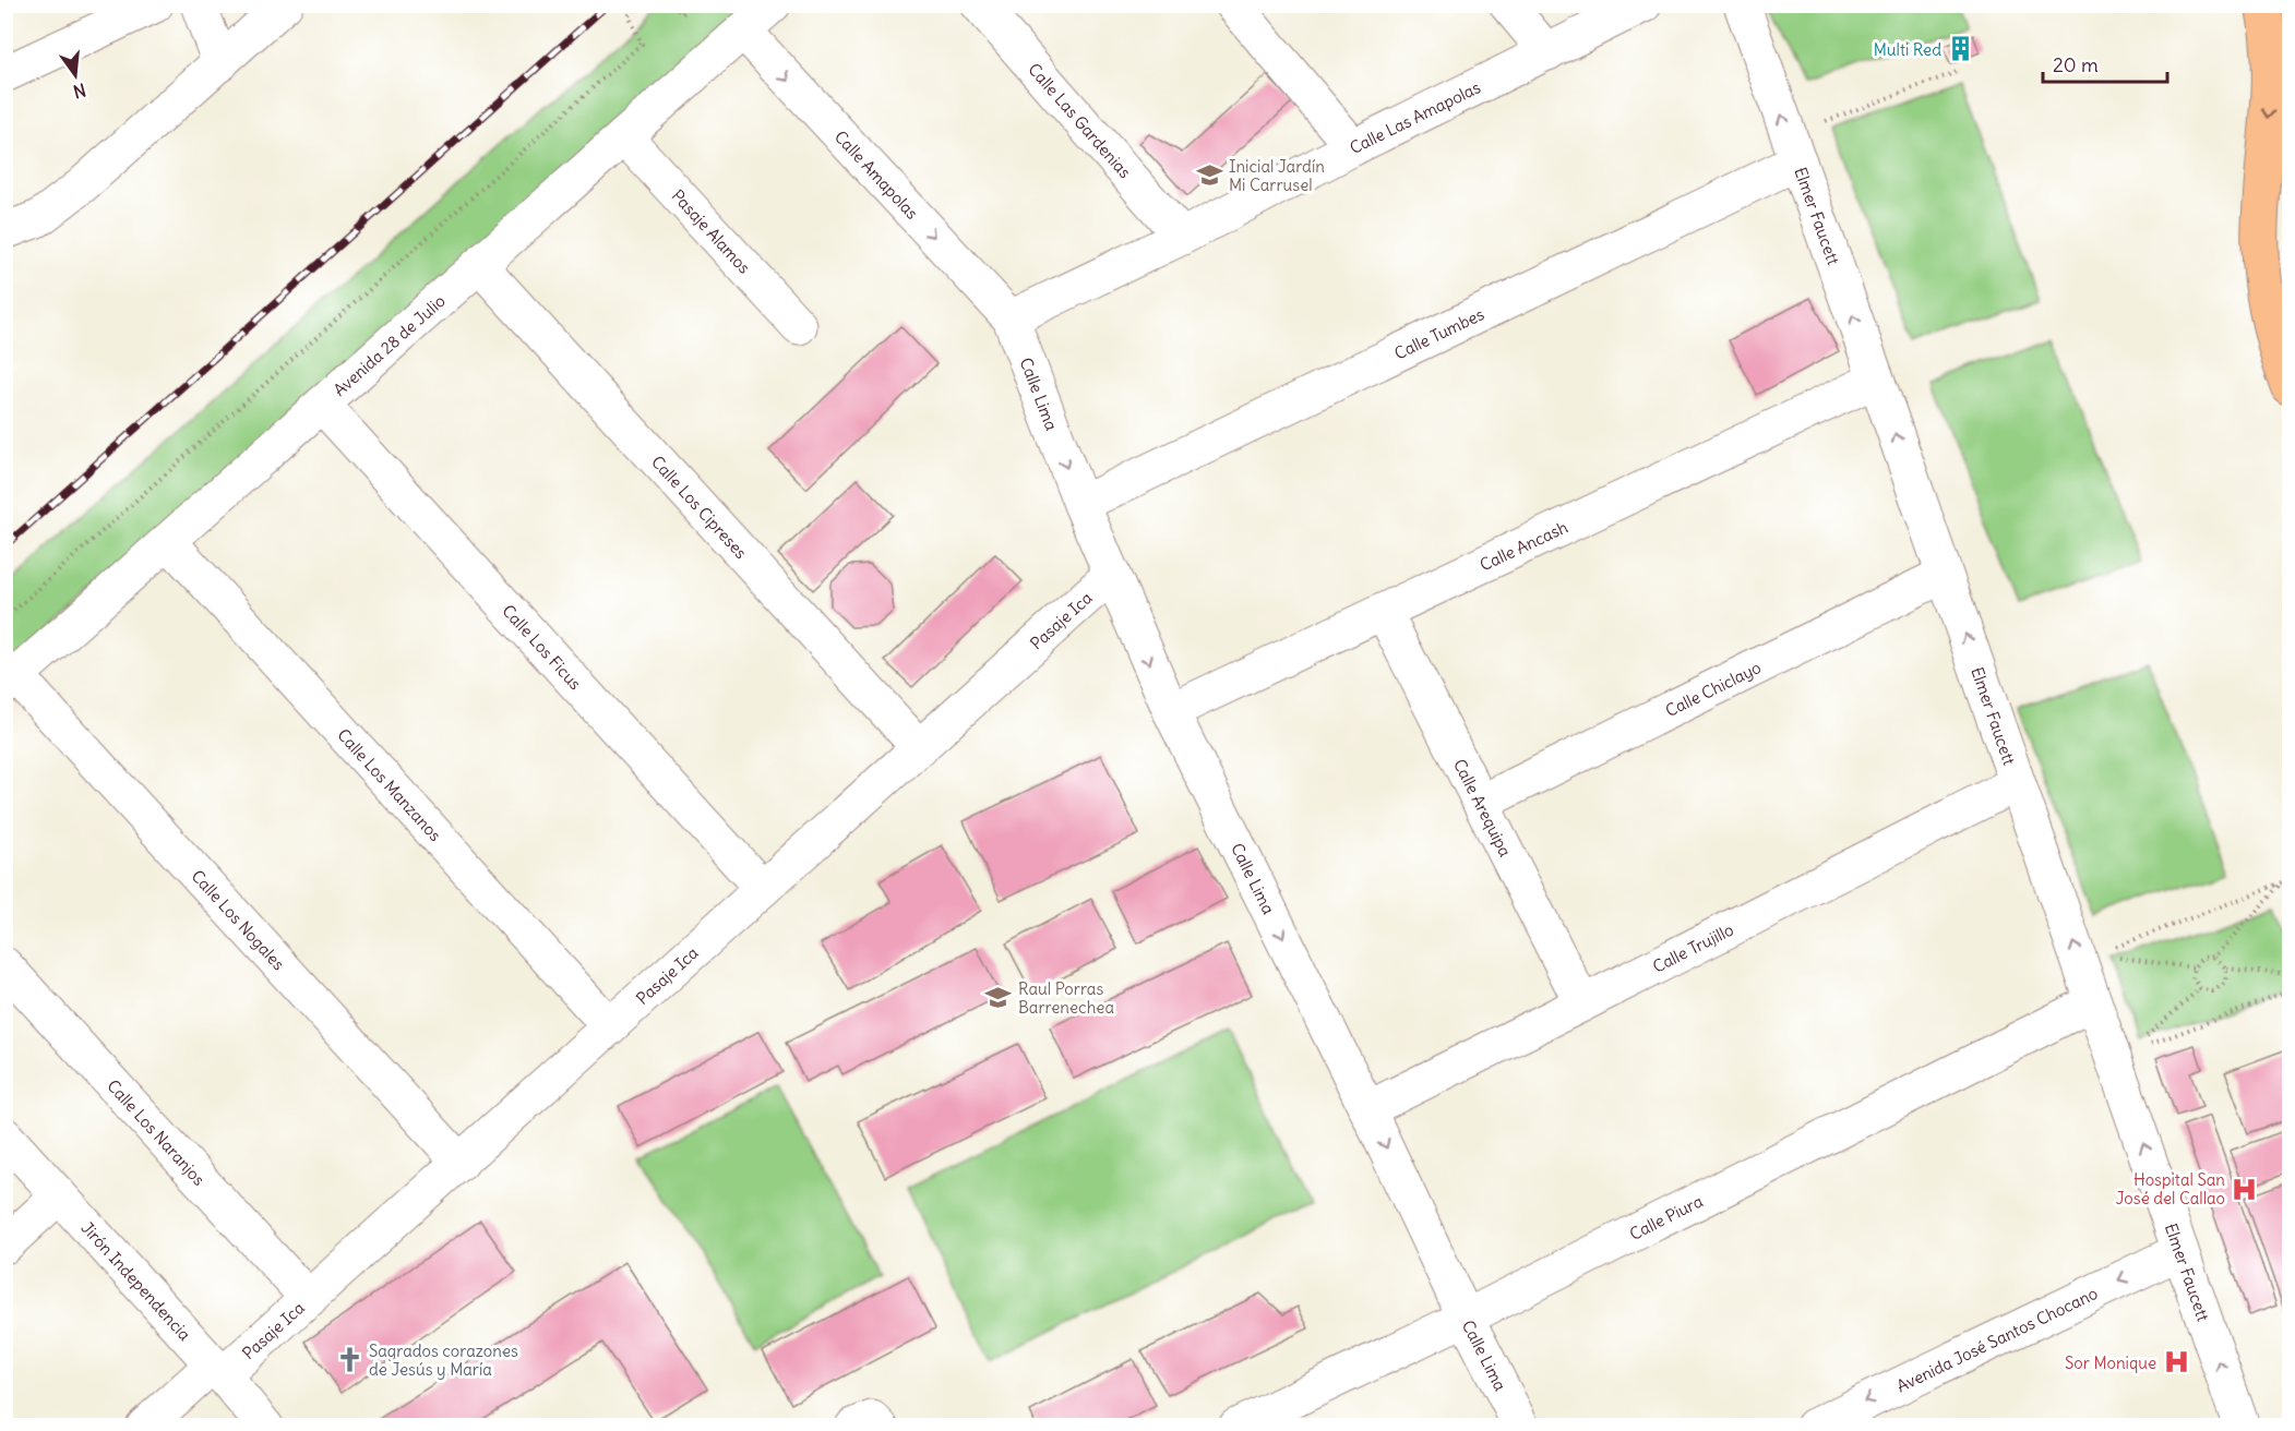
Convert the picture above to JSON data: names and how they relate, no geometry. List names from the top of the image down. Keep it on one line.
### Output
{"streets":{"street":["Calle Las Amapolas","Calle Las Gardenias","Calle Amapolas","Elmer Faucett","Pasaje Alamos","Calle Tumbes","Avenida 28 de Julio","Calle Lima","Calle Los Cipreses","Calle Ancash","Pasaje Ica","Calle Los Ficus","Calle Chiclayo","Calle Los Manzanos","Calle Arequipa","Calle Los Nogales","Calle Trujillo","Calle Los Naranjos","Calle Piura","Jirón Independencia","Avenida José Santos Chocano"]},"crossings":[["Calle Las Amapolas","Calle Las Gardenias"],["Calle Las Amapolas","Calle Amapolas"],["Calle Las Amapolas","Calle Lima"],["Calle Amapolas","Avenida 28 de Julio"],["Calle Amapolas","Calle Lima"],["Elmer Faucett","Calle Tumbes"],["Elmer Faucett","Calle Ancash"],["Elmer Faucett","Calle Chiclayo"],["Elmer Faucett","Calle Trujillo"],["Elmer Faucett","Calle Piura"],["Elmer Faucett","Avenida José Santos Chocano"],["Pasaje Alamos","Avenida 28 de Julio"],["Calle Tumbes","Calle Lima"],["Avenida 28 de Julio","Calle Los Cipreses"],["Avenida 28 de Julio","Calle Los Ficus"],["Avenida 28 de Julio","Calle Los Manzanos"],["Avenida 28 de Julio","Calle Los Nogales"],["Calle Lima","Calle Ancash"],["Calle Lima","Pasaje Ica"],["Calle Lima","Calle Trujillo"],["Calle Lima","Calle Piura"],["Calle Los Cipreses","Pasaje Ica"],["Calle Ancash","Calle Arequipa"],["Pasaje Ica","Calle Los Ficus"],["Pasaje Ica","Calle Los Manzanos"],["Pasaje Ica","Calle Los Nogales"],["Pasaje Ica","Calle Los Naranjos"],["Pasaje Ica","Jirón Independencia"],["Calle Chiclayo","Calle Arequipa"],["Calle Arequipa","Calle Trujillo"]],"one_way":["Calle Amapolas","Elmer Faucett","Calle Lima","Avenida José Santos Chocano"],"places":{"building":["Multi Red"],"school or university":["Inicial Jardín Mi Carrusel","Raul Porras Barrenechea"],"hospital":["Hospital San José del Callao","Sor Monique"],"church":["Sagrados corazones de Jesús y María"]},"scale_bar":"20 m","north":"bottom"}
